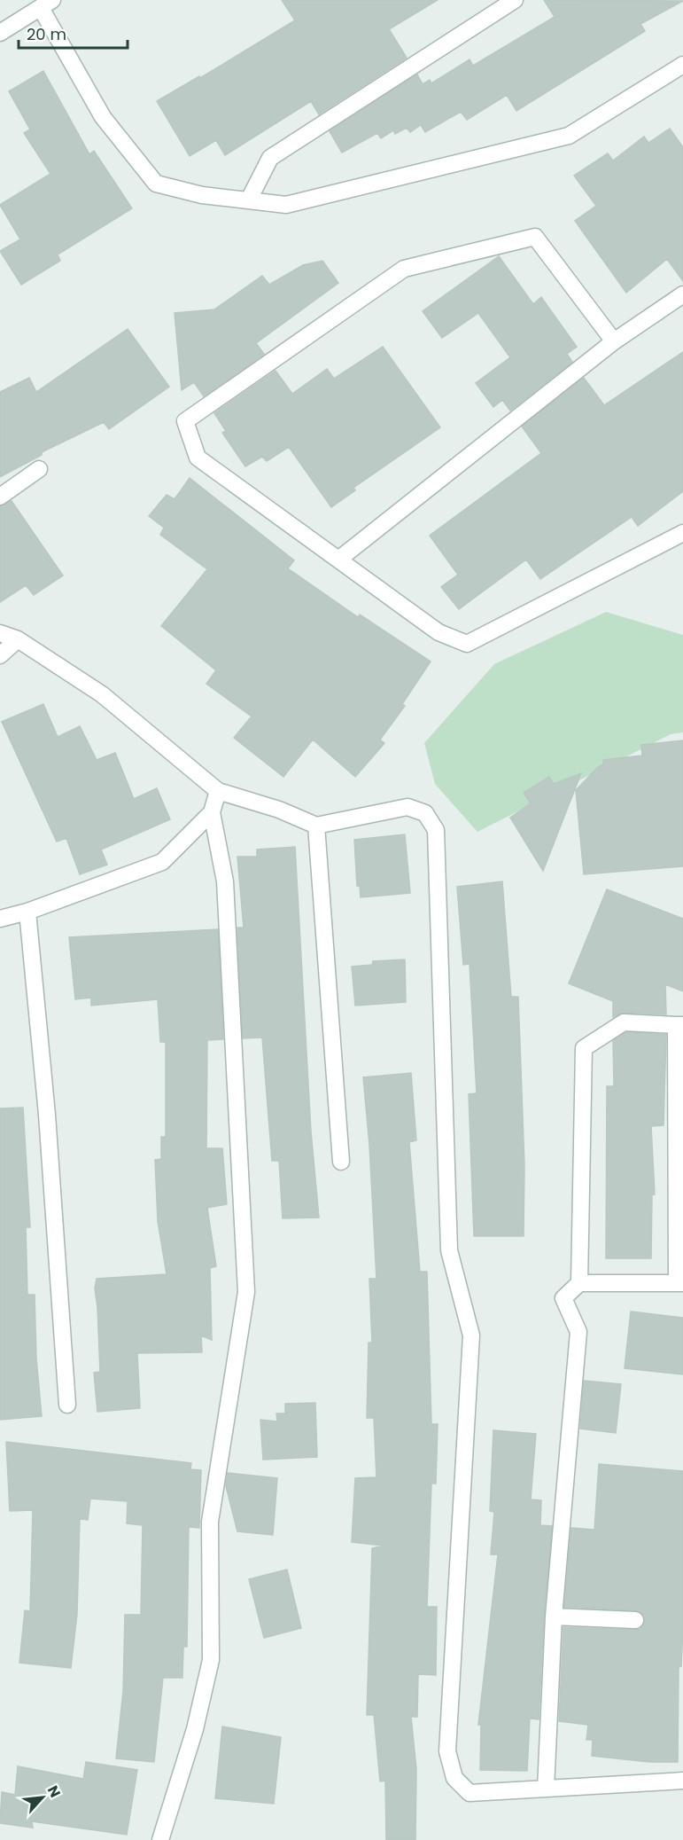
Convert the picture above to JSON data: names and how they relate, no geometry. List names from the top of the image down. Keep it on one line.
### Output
{"scale_bar":"20 m","north":"top right"}
